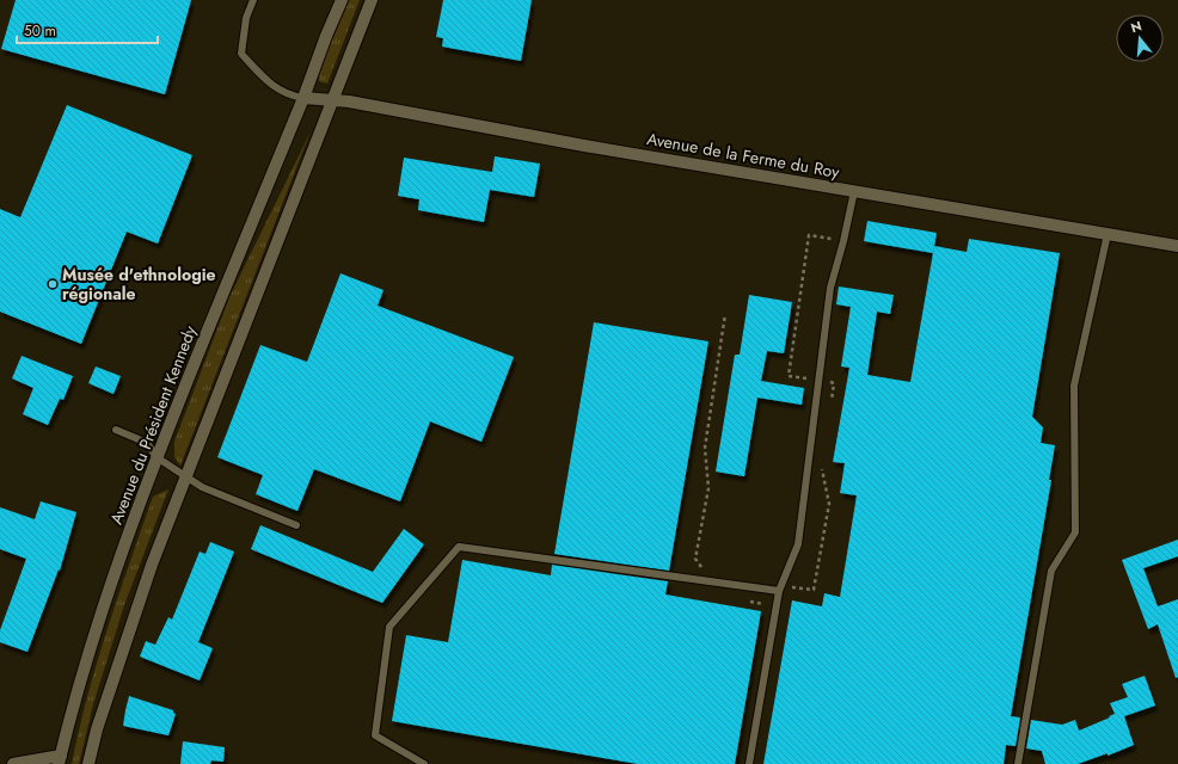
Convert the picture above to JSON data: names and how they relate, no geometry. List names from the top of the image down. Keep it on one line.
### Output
{"streets":{"main road":["Avenue de la Ferme du Roy","Avenue du Président Kennedy"]},"crossings":[["Avenue de la Ferme du Roy","Avenue du Président Kennedy"]],"places":["Musée d'ethnologie régionale"],"scale_bar":"50 m","north":"top"}
